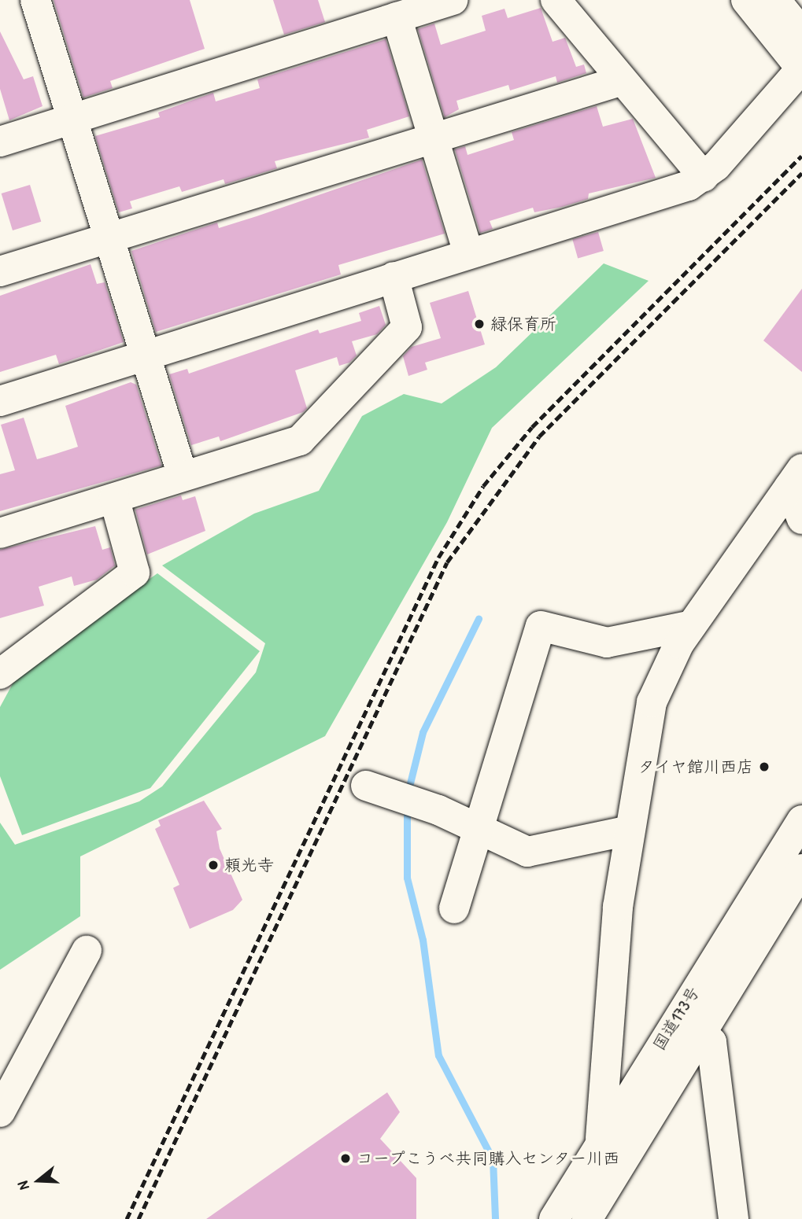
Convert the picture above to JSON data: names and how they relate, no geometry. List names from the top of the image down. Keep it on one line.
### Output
{"streets":{"main road":["国道173号"]},"places":["緑保育所","タイヤ館川西店","頼光寺","コープこうべ共同購入センター川西"],"north":"left"}
